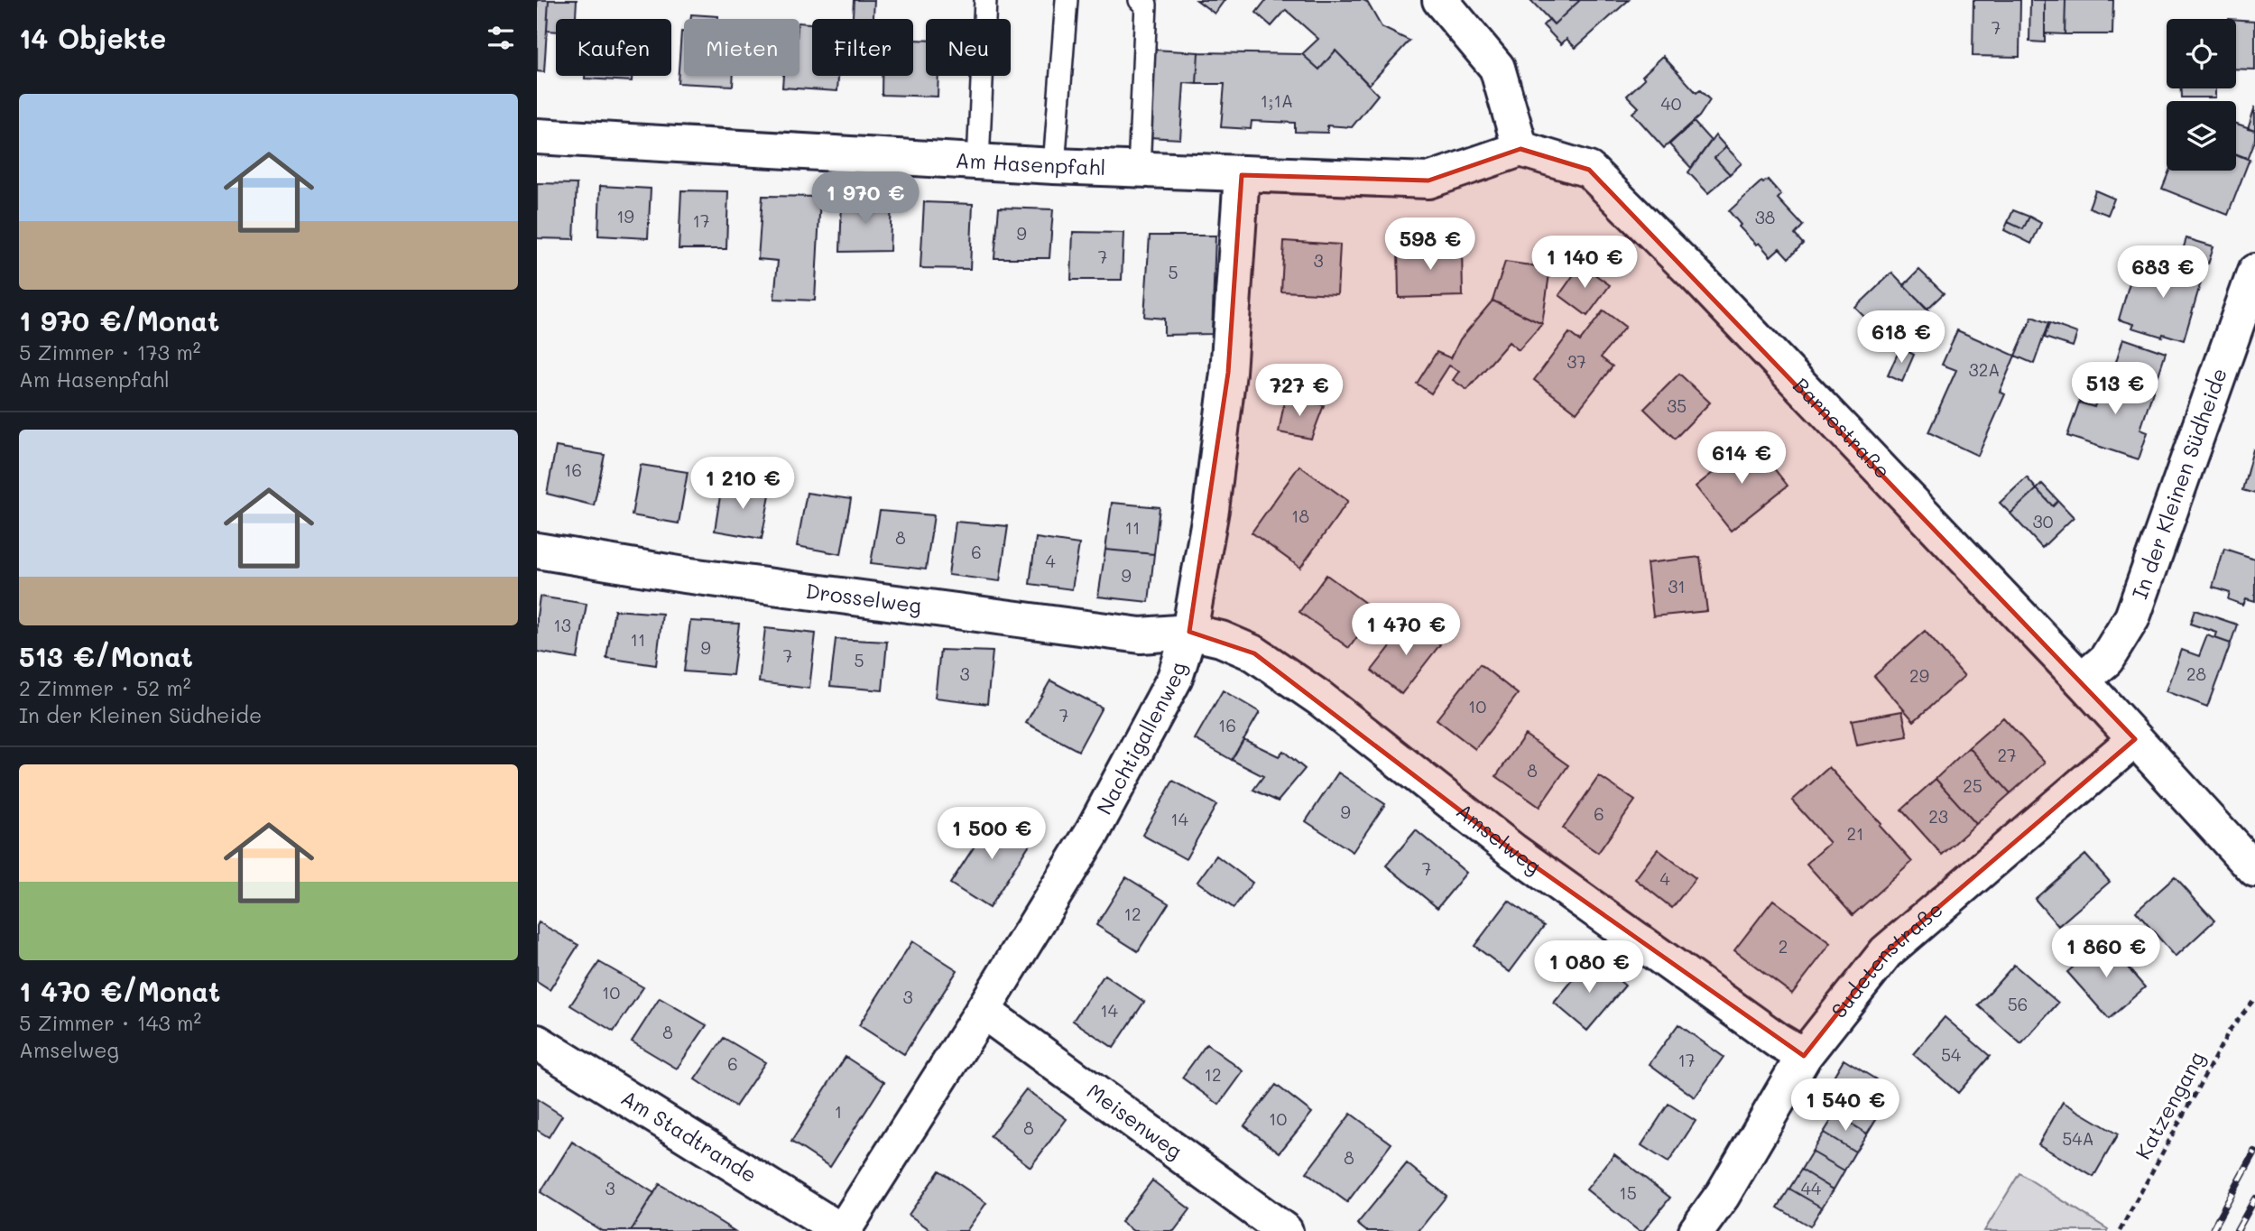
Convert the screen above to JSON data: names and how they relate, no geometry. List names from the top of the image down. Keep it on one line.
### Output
{"streets":{"street":["Am Hasenpfahl","Barnestraße","In der Kleinen Südheide","Drosselweg","Nachtigallenweg","Amselweg","Sudetenstraße","Meisenweg","Am Stadtrande"],"path":["Katzengang"]},"crossings":[["Am Hasenpfahl","Barnestraße"],["Am Hasenpfahl","Nachtigallenweg"],["Barnestraße","In der Kleinen Südheide"],["Barnestraße","Sudetenstraße"],["Drosselweg","Nachtigallenweg"],["Drosselweg","Amselweg"],["Nachtigallenweg","Amselweg"],["Nachtigallenweg","Meisenweg"],["Nachtigallenweg","Am Stadtrande"],["Amselweg","Sudetenstraße"]],"house_numbers":["7","1;1A","40","19","38","17","9","7","3","5","37","32A","35","16","18","30","11","8","6","4","9","31","13","11","9","7","5","3","28","29","10","7","16","27","8","25","9","6","23","14","21","7","4","12","2","10","3","56","14","8","54","17","6","12","1","10","8","54A","8","3","44","15"],"page":{"heading":"14 Objekte","chip":["Kaufen","Mieten","Filter","Neu"],"list":[{"name":"1 970 €/Monat","note":"5 Zimmer · 173 m² · Am Hasenpfahl"},{"name":"513 €/Monat","note":"2 Zimmer · 52 m² · In der Kleinen Südheide"},{"name":"1 470 €/Monat","note":"5 Zimmer · 143 m² · Amselweg"}],"price":["1 970 €","598 €","1 140 €","683 €","618 €","513 €","727 €","614 €","1 210 €","1 470 €","1 500 €","1 860 €","1 080 €","1 540 €"]}}
